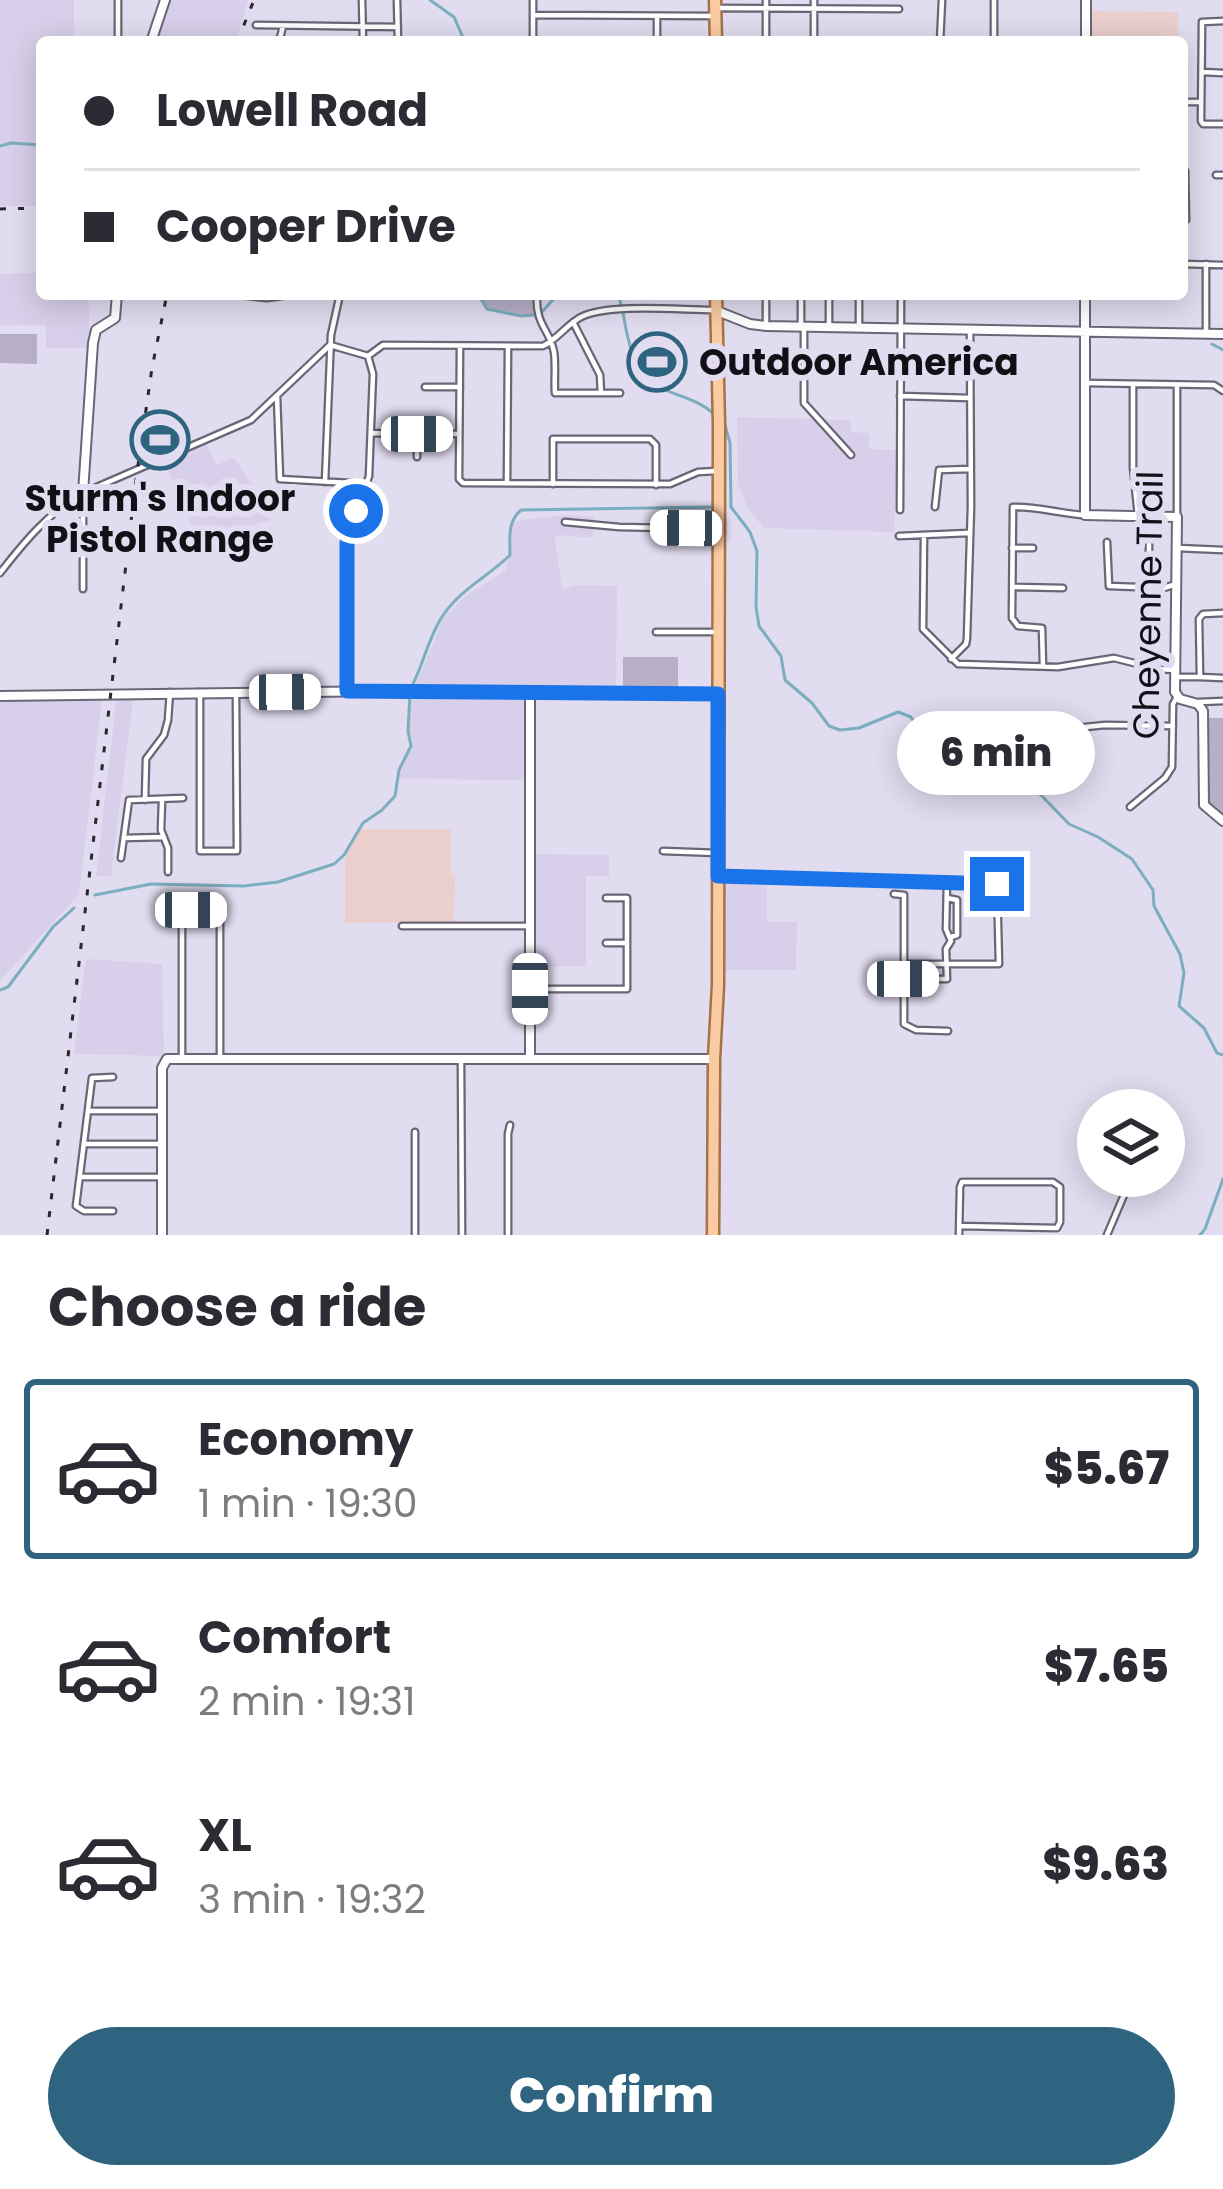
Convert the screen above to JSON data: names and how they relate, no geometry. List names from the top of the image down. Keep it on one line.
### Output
{"streets":{"street":["Cheyenne Trail"]},"places":{"sports":["Outdoor America","Sturm's Indoor Pistol Range"]},"page":{"banner":["Lowell Road","Cooper Drive"],"bubble":"6 min","heading":"Choose a ride","list":[{"name":"Economy","note":"1 min · 19:30","value":"$5.67"},{"name":"Comfort","note":"2 min · 19:31","value":"$7.65"},{"name":"XL","note":"3 min · 19:32","value":"$9.63"}],"buttons":"Confirm"}}
